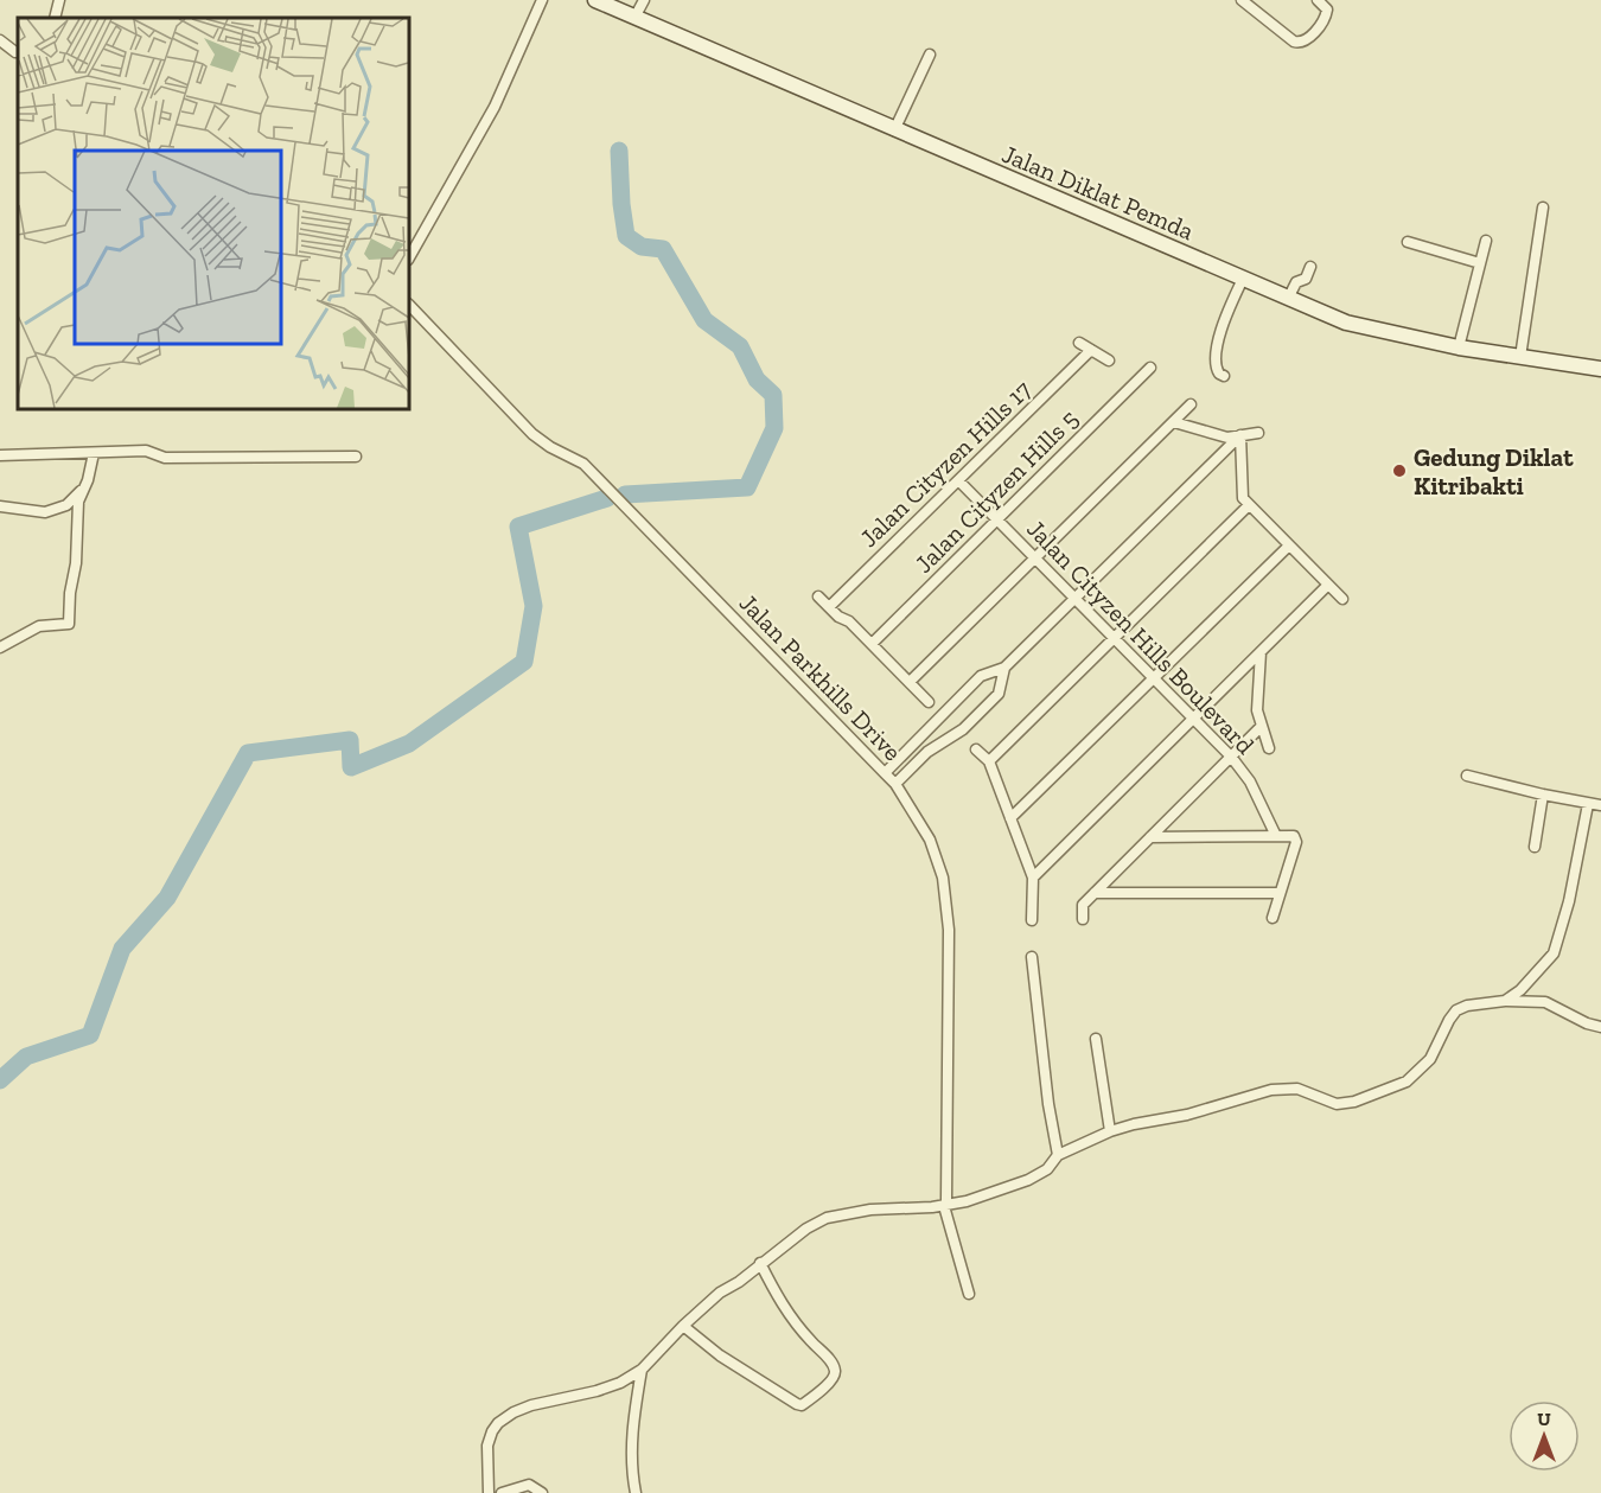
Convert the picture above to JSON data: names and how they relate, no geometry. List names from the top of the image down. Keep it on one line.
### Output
{"streets":{"street":["Jalan Diklat Pemda","Jalan Cityzen Hills 17","Jalan Cityzen Hills 5","Jalan Cityzen Hills Boulevard","Jalan Parkhills Drive"]},"crossings":[["Jalan Cityzen Hills 17","Jalan Cityzen Hills Boulevard"],["Jalan Cityzen Hills 5","Jalan Cityzen Hills Boulevard"]],"places":["Gedung Diklat Kitribakti"],"north":"top"}
